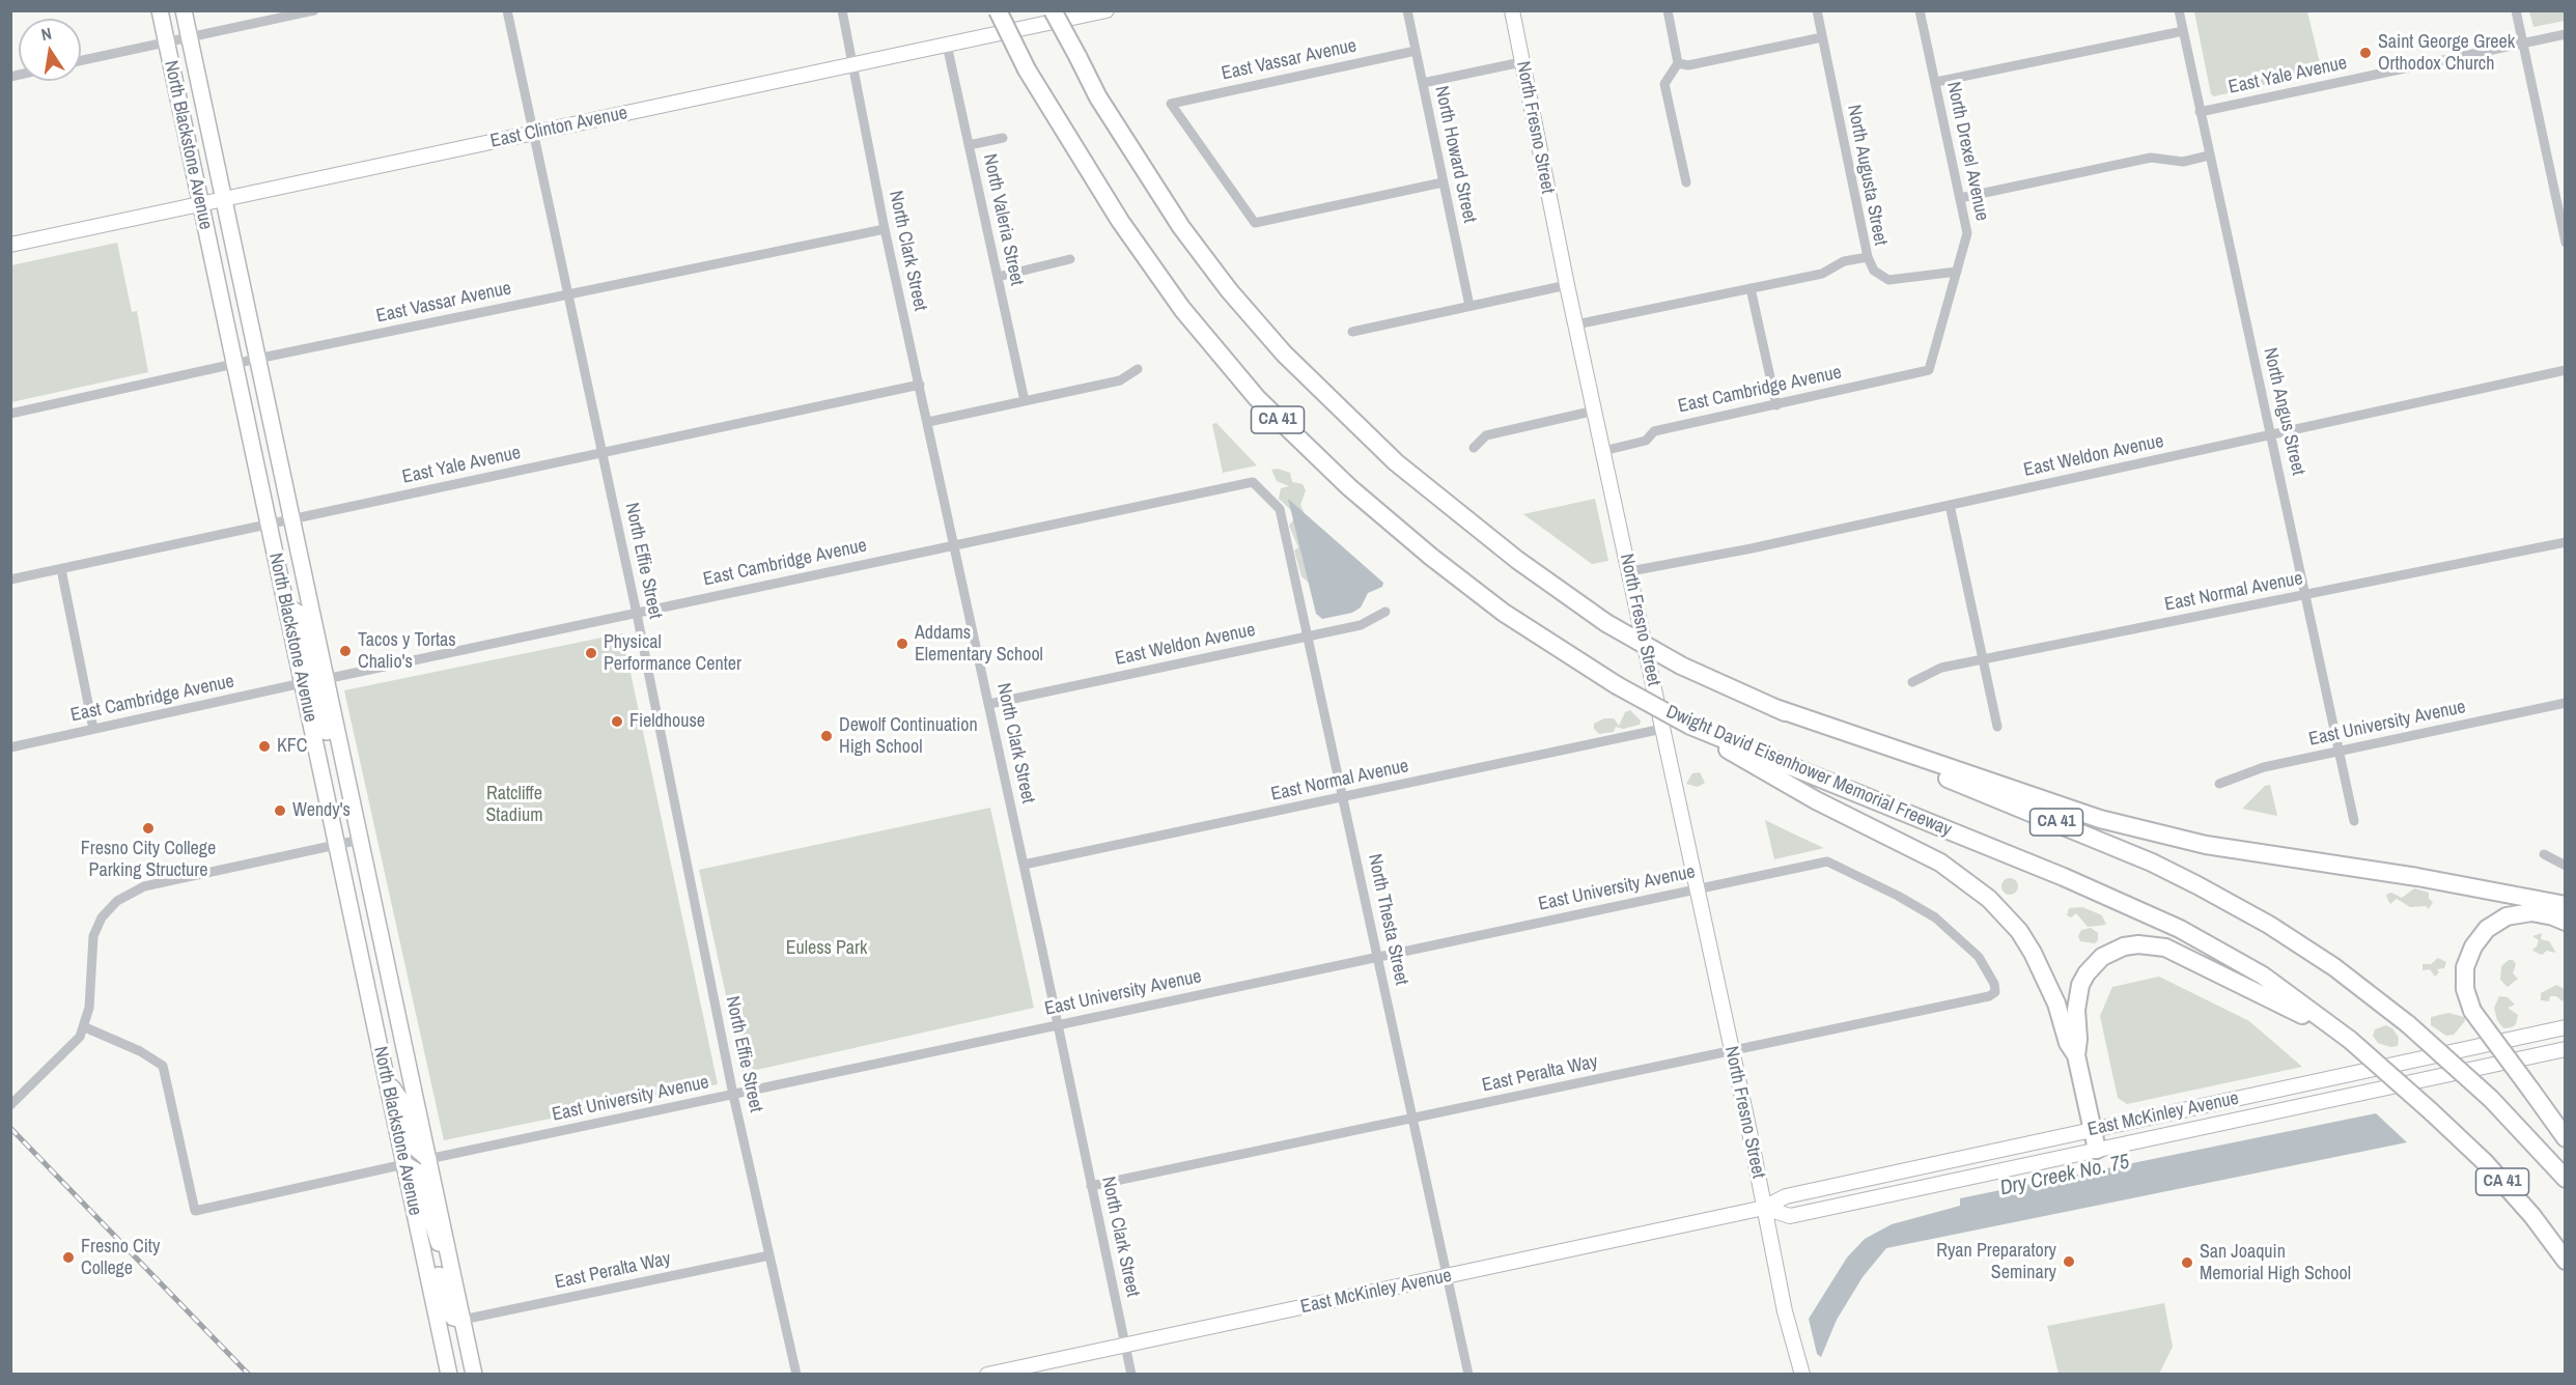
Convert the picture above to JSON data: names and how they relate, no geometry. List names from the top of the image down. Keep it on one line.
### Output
{"streets":{"highway":["CA 41","Dwight David Eisenhower Memorial Freeway"],"main road":["East Clinton Avenue","North Fresno Street","North Blackstone Avenue","East McKinley Avenue"],"street":["East Vassar Avenue","East Yale Avenue","North Drexel Avenue","North Howard Street","North Augusta Street","North Valeria Street","North Clark Street","East Cambridge Avenue","North Angus Street","East Weldon Avenue","North Effie Street","East Normal Avenue","East University Avenue","North Thesta Street","East Peralta Way"]},"crossings":[["East Vassar Avenue","North Blackstone Avenue"],["East Vassar Avenue","North Howard Street"],["East Vassar Avenue","North Clark Street"],["East Vassar Avenue","North Effie Street"],["East Yale Avenue","North Blackstone Avenue"],["East Yale Avenue","North Clark Street"],["East Yale Avenue","North Angus Street"],["East Yale Avenue","North Effie Street"],["East Clinton Avenue","North Blackstone Avenue"],["East Clinton Avenue","North Valeria Street"],["East Clinton Avenue","North Clark Street"],["East Clinton Avenue","North Effie Street"],["North Fresno Street","North Augusta Street"],["North Fresno Street","East Cambridge Avenue"],["North Fresno Street","East Weldon Avenue"],["North Fresno Street","East Normal Avenue"],["North Fresno Street","East University Avenue"],["North Fresno Street","East Peralta Way"],["North Fresno Street","East McKinley Avenue"],["North Blackstone Avenue","East Cambridge Avenue"],["North Blackstone Avenue","East University Avenue"],["North Blackstone Avenue","East Peralta Way"],["North Drexel Avenue","East Cambridge Avenue"],["North Clark Street","East Cambridge Avenue"],["North Clark Street","East Weldon Avenue"],["North Clark Street","East Normal Avenue"],["North Clark Street","East University Avenue"],["North Clark Street","East Peralta Way"],["North Clark Street","East McKinley Avenue"],["East Cambridge Avenue","North Effie Street"],["East Cambridge Avenue","North Thesta Street"],["North Angus Street","East Weldon Avenue"],["North Angus Street","East Normal Avenue"],["North Angus Street","East University Avenue"],["East Weldon Avenue","North Thesta Street"],["North Effie Street","East University Avenue"],["North Effie Street","East Peralta Way"],["East Normal Avenue","North Thesta Street"],["East University Avenue","North Thesta Street"],["East University Avenue","East Peralta Way"],["North Thesta Street","East Peralta Way"],["North Thesta Street","East McKinley Avenue"]],"water":["Dry Creek No. 75"],"parks":["Ratcliffe Stadium","Euless Park"],"places":["Saint George Greek Orthodox Church","Addams Elementary School","Tacos y Tortas Chalio's","Physical Performance Center","Fieldhouse","Dewolf Continuation High School","KFC","Wendy's","Fresno City College Parking Structure","Fresno City College","Ryan Preparatory Seminary","San Joaquin Memorial High School"],"north":"top"}
